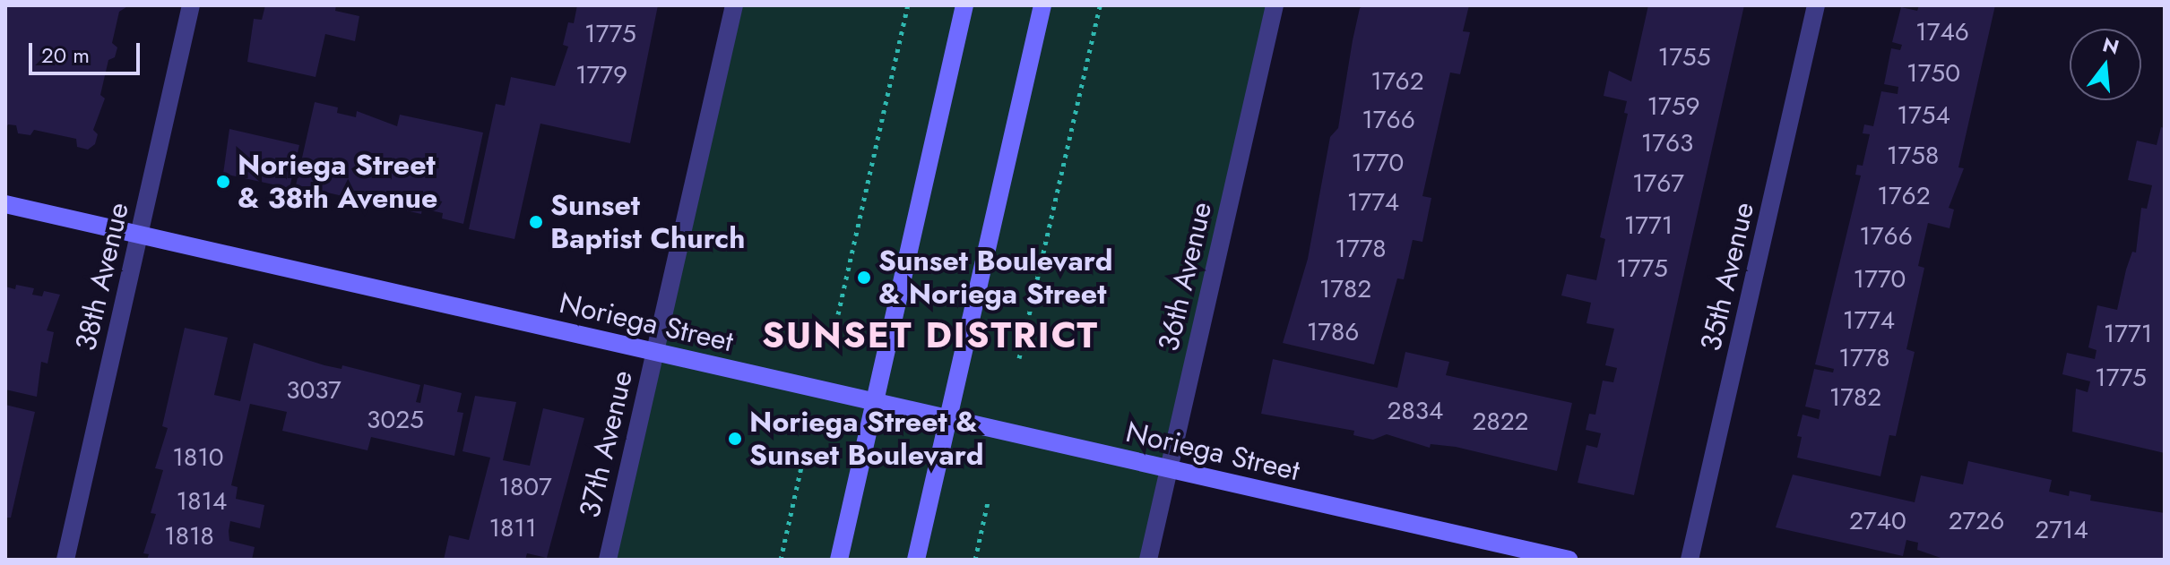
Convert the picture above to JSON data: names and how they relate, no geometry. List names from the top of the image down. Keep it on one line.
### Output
{"streets":{"street":["38th Avenue","36th Avenue","35th Avenue","Noriega Street","37th Avenue"]},"crossings":[["38th Avenue","Noriega Street"],["36th Avenue","Noriega Street"],["Noriega Street","37th Avenue"]],"districts":["SUNSET DISTRICT"],"places":["Noriega Street & 38th Avenue","Sunset Baptist Church","Sunset Boulevard & Noriega Street","Noriega Street & Sunset Boulevard"],"house_numbers":["1746","1775","1755","1750","1779","1762","1759","1754","1766","1763","1758","1770","1767","1762","1774","1771","1766","1778","1775","1770","1782","1774","1786","1771","1778","1775","3037","1782","2834","3025","2822","1810","1807","1814","2740","2726","1811","2714","1818"],"scale_bar":"20 m","north":"top"}
